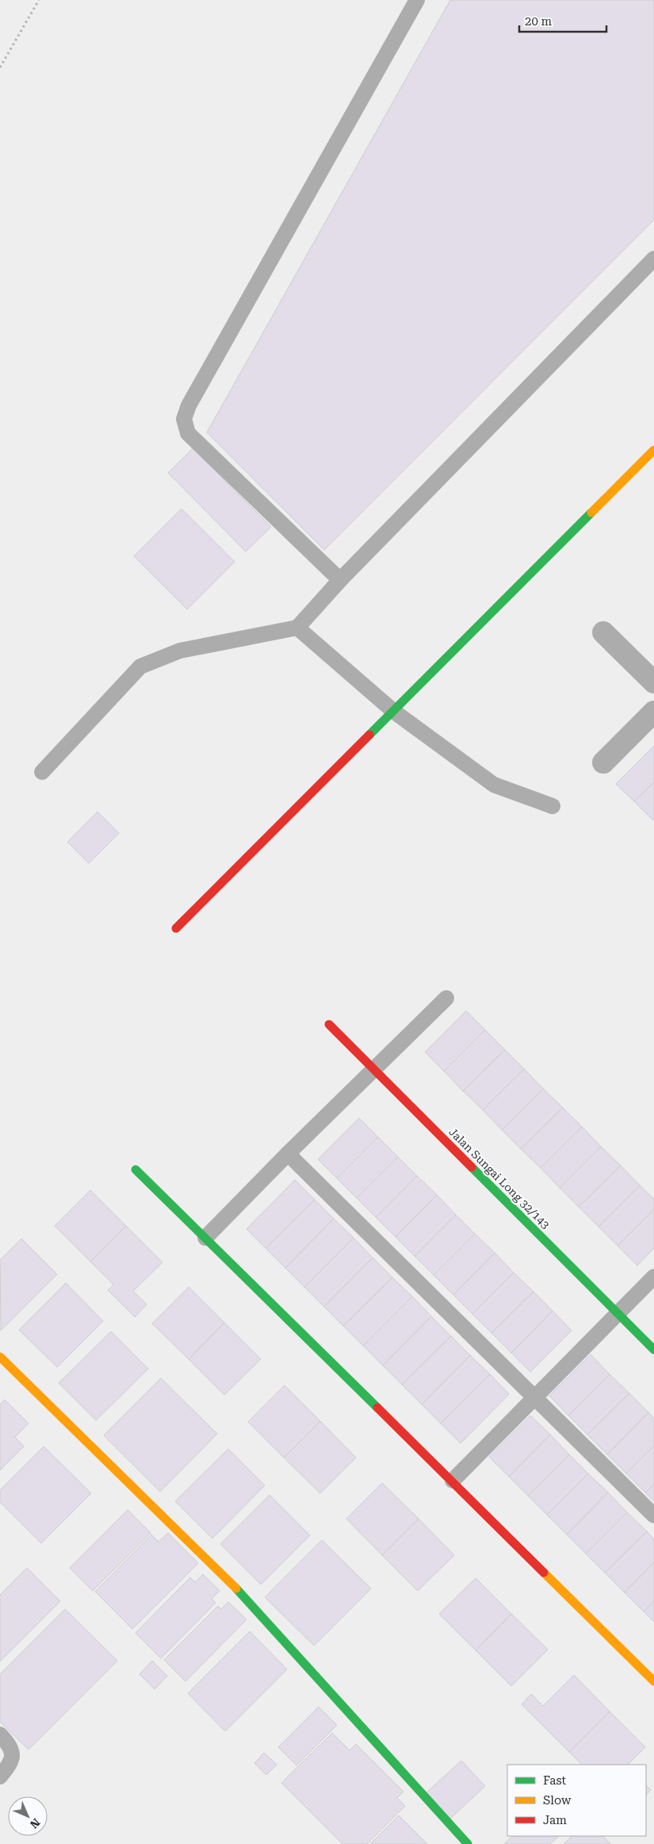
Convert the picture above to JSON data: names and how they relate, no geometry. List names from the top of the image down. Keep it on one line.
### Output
{"streets":{"street":["Jalan Sungai Long 32/143"]},"legend":["Fast","Slow","Jam"],"scale_bar":"20 m","north":"bottom right"}
